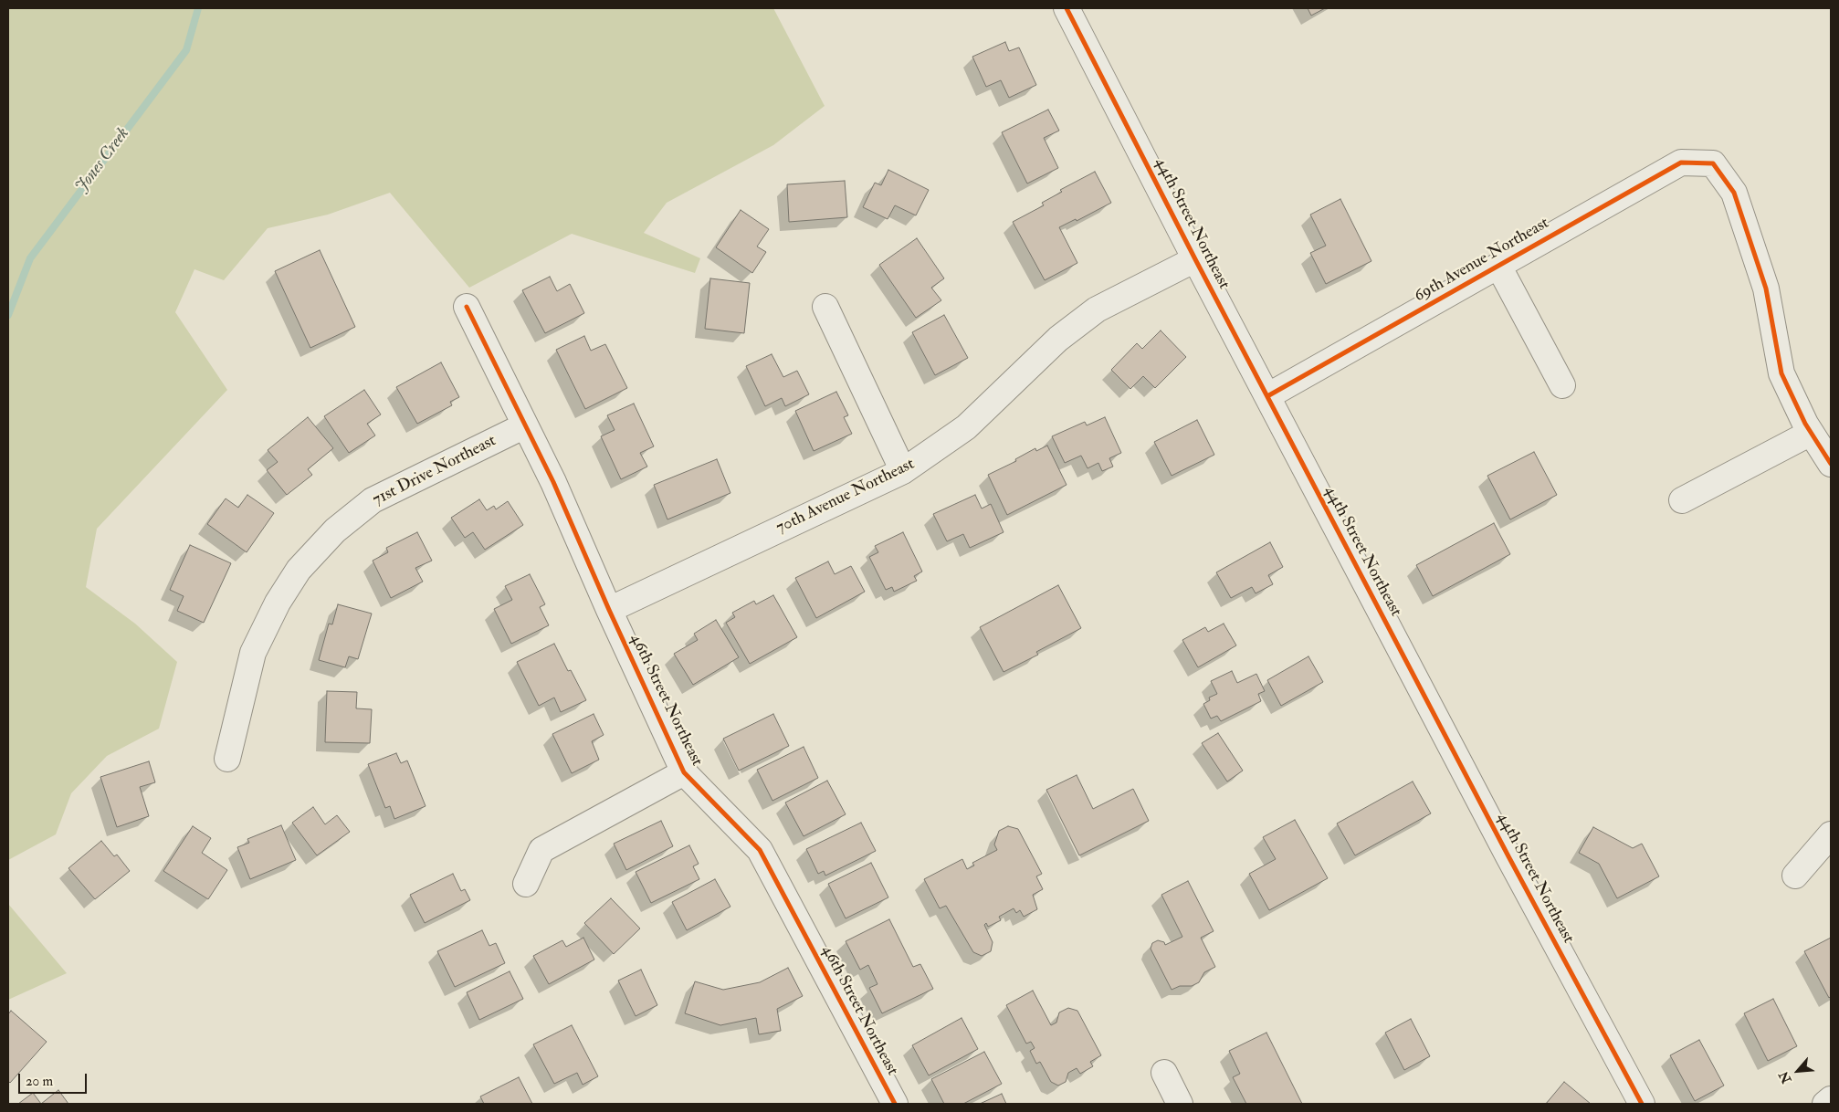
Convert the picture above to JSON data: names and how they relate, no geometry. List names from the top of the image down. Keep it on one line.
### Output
{"streets":{"street":["44th Street Northeast","69th Avenue Northeast","71st Drive Northeast","70th Avenue Northeast","46th Street Northeast"]},"crossings":[["44th Street Northeast","69th Avenue Northeast"],["44th Street Northeast","70th Avenue Northeast"],["71st Drive Northeast","46th Street Northeast"],["70th Avenue Northeast","46th Street Northeast"]],"water":["Jones Creek"],"scale_bar":"20 m","north":"bottom left"}
